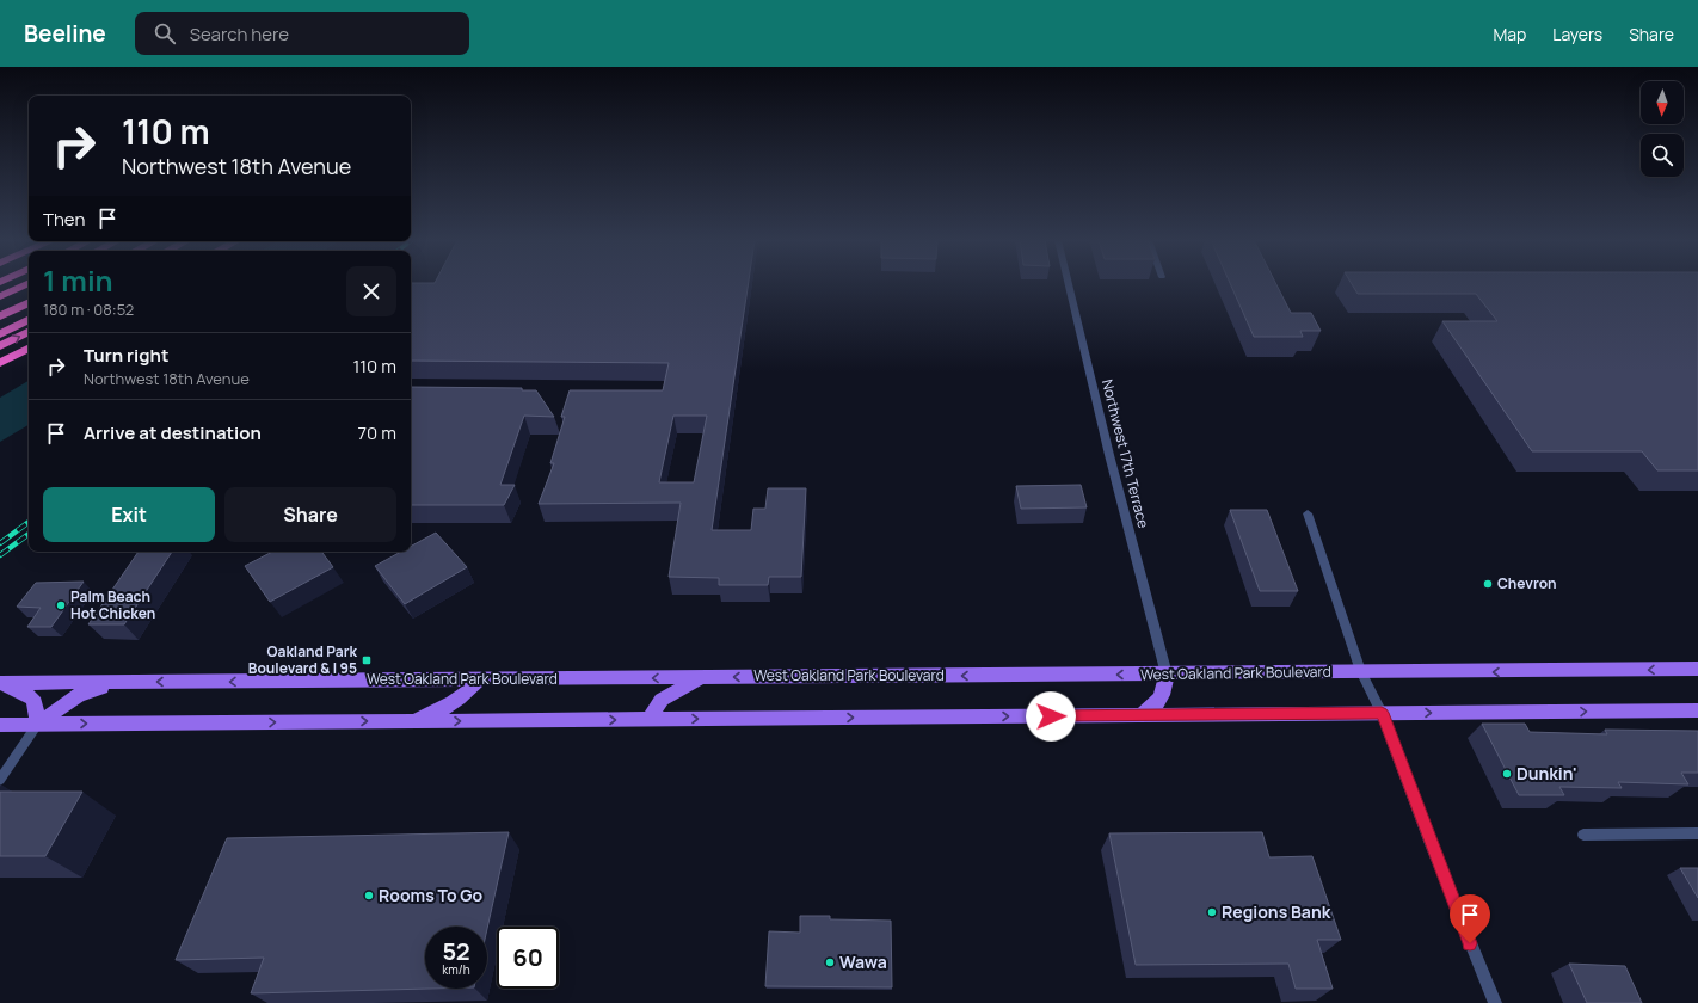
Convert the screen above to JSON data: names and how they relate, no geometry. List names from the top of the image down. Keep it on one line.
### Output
{"streets":{"main road":["West Oakland Park Boulevard"],"street":["Northwest 17th Terrace"]},"crossings":[["Northwest 17th Terrace","West Oakland Park Boulevard"]],"places":{"other":["Chevron","Palm Beach Hot Chicken","Dunkin'","Rooms To Go","Regions Bank","Wawa"],"transit":["Oakland Park Boulevard & I 95"]},"north":"bottom","page":{"header":"Beeline","search":"Search here","nav":["Map","Layers","Share"],"turn":["110 m","Northwest 18th Avenue"],"then":"Then","heading":["1 min","180 m · 08:52"],"list":[{"name":"Turn right","note":"Northwest 18th Avenue","value":"110 m"},{"name":"Arrive at destination","value":"70 m"}],"buttons":["Exit","Share"],"speed":"52 km/h","limit":"60"}}
